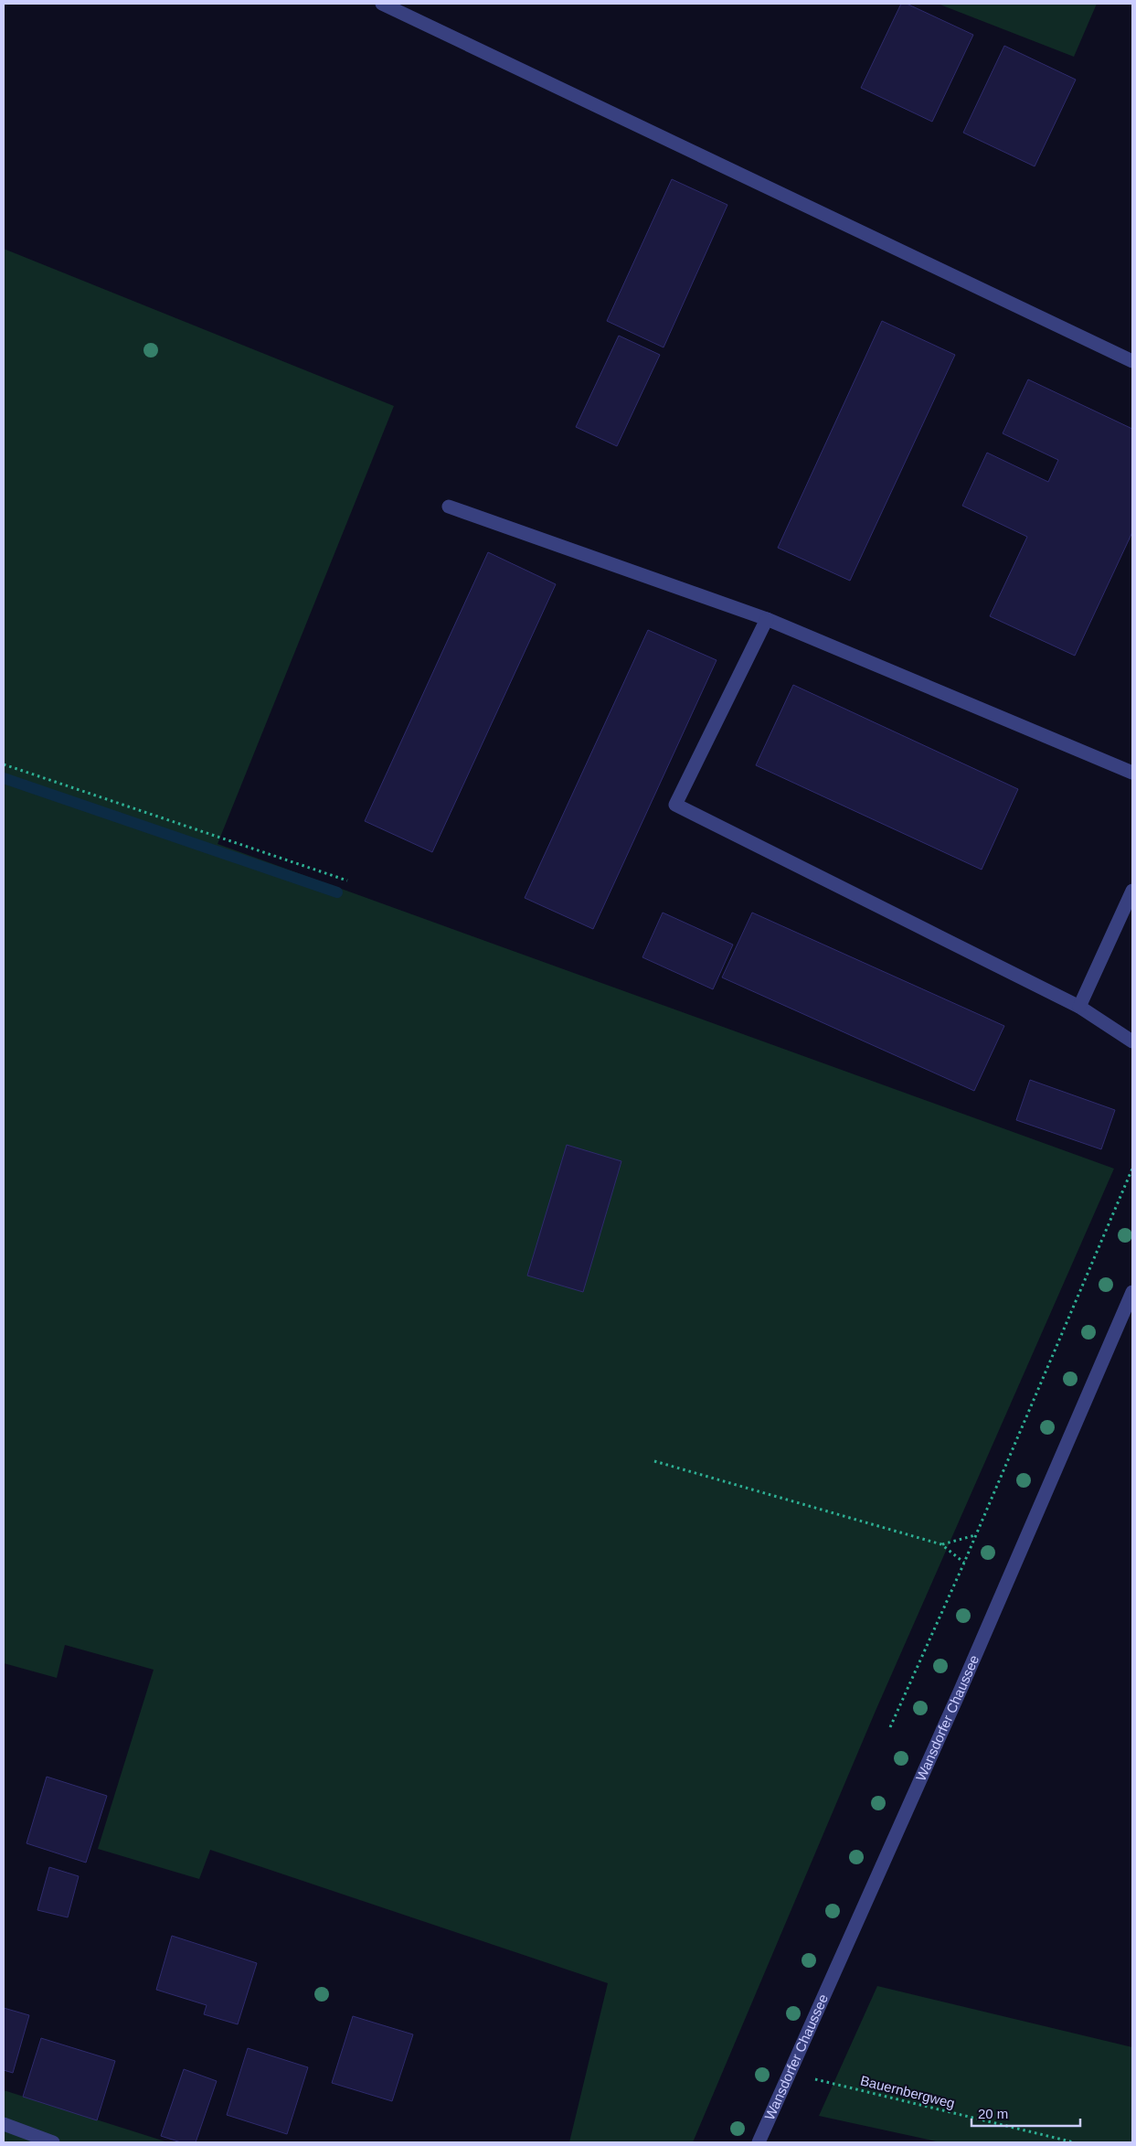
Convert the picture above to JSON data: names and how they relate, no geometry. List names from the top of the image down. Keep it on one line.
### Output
{"streets":{"street":["Wansdorfer Chaussee"],"path":["Bauernbergweg"]},"crossings":[["Wansdorfer Chaussee","Bauernbergweg"]],"scale_bar":"20 m"}
